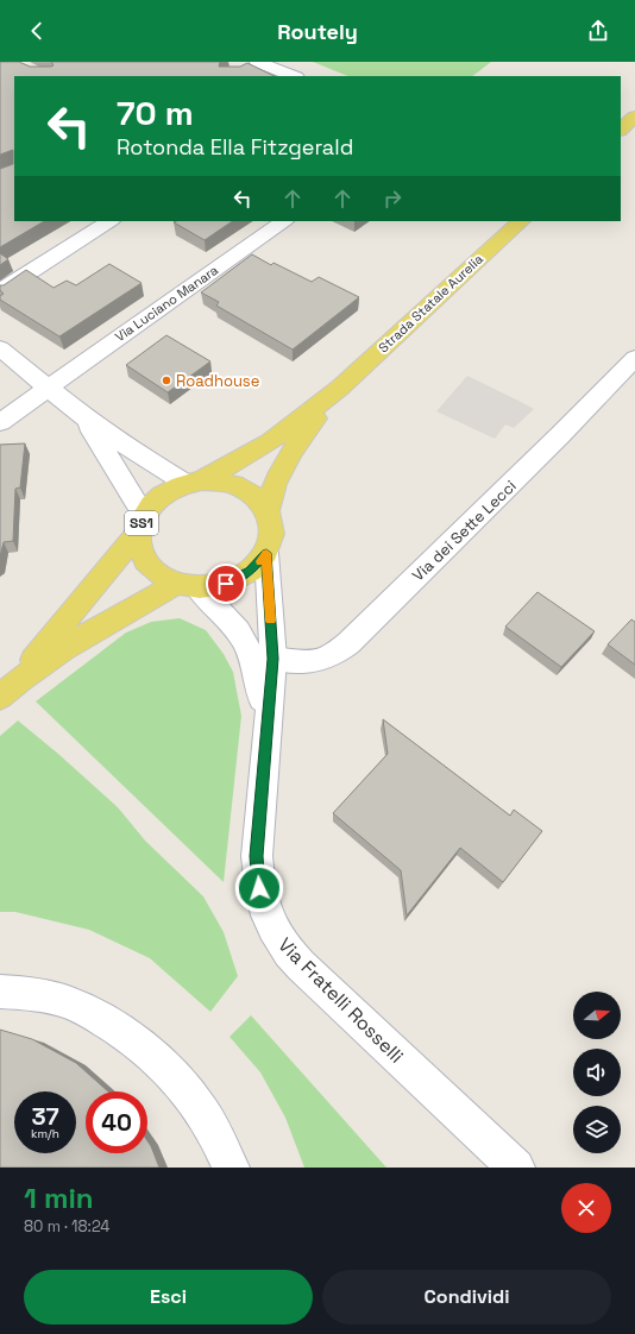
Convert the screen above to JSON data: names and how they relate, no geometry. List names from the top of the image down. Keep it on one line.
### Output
{"streets":{"main road":["Strada Statale Aurelia","SS1"],"street":["Via Luciano Manara","Via dei Sette Lecci","Via Fratelli Rosselli"]},"crossings":[["Strada Statale Aurelia","SS1"],["Strada Statale Aurelia","Via Fratelli Rosselli"],["SS1","Via Fratelli Rosselli"],["Via dei Sette Lecci","Via Fratelli Rosselli"]],"places":["Roadhouse"],"north":"right","page":{"header":"Routely","turn":["70 m","Rotonda Ella Fitzgerald"],"speed":"37 km/h","limit":"40","heading":["1 min","80 m · 18:24"],"buttons":["Esci","Condividi"]}}
